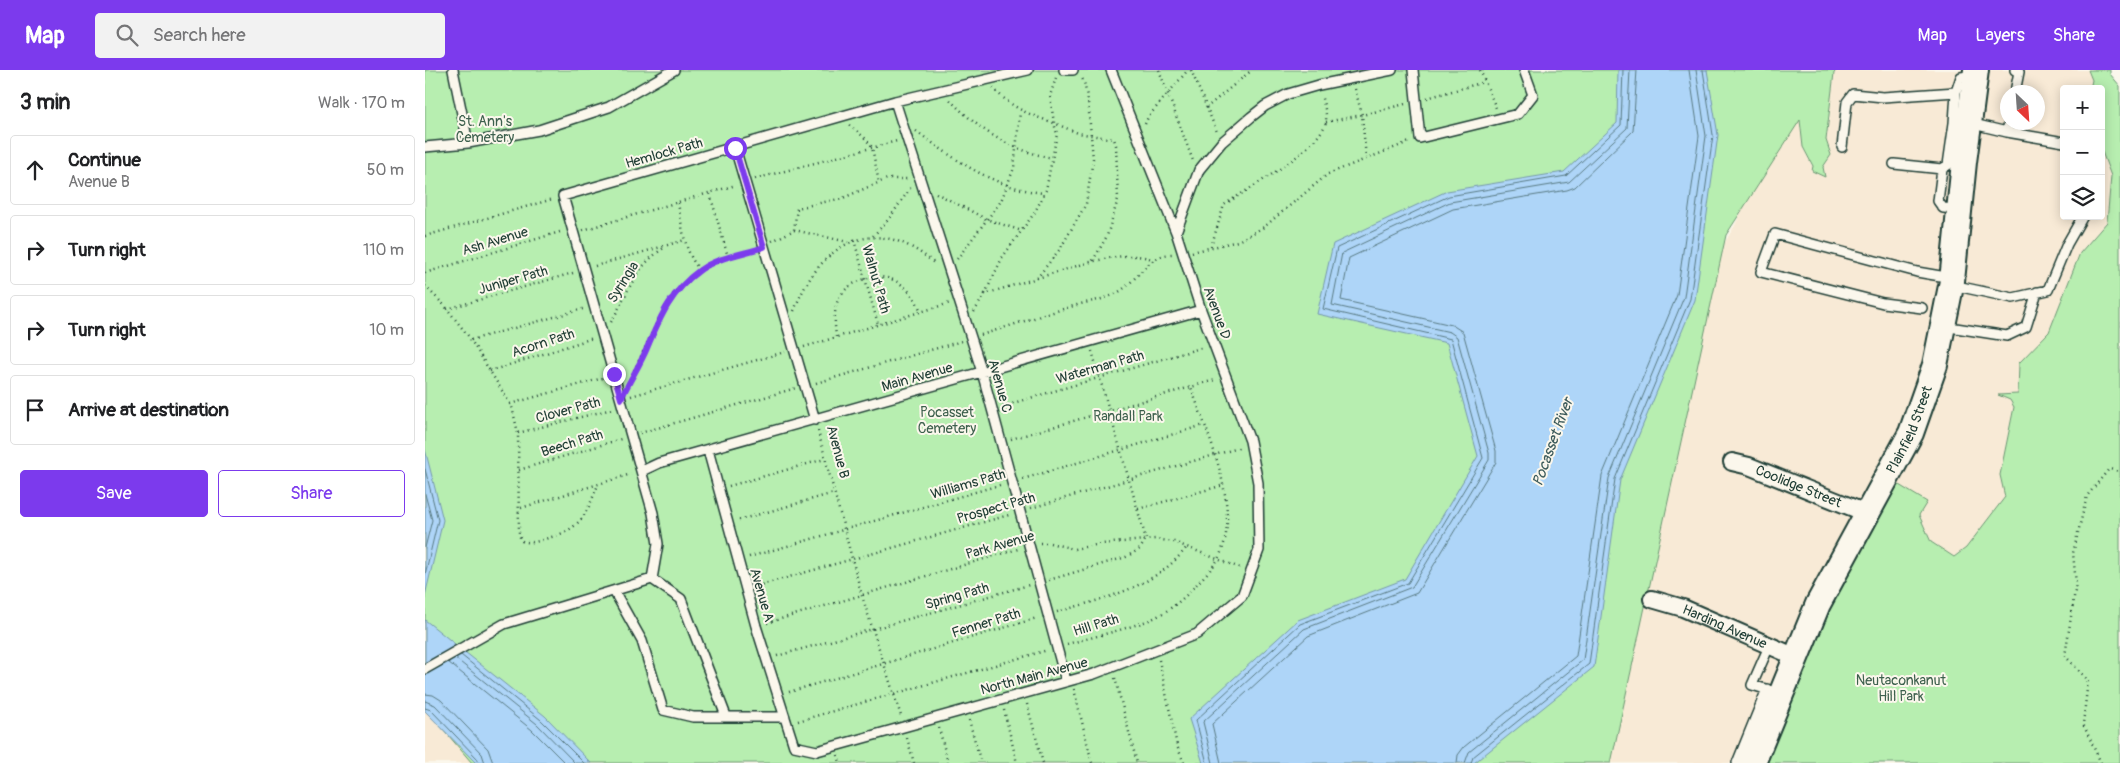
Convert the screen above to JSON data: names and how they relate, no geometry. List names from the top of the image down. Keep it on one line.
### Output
{"streets":{"main road":["Plainfield Street"],"street":["Coolidge Street","Harding Avenue"],"lane":["Hemlock Path","Avenue D","Main Avenue","Avenue C","Avenue B","Avenue A","North Main Avenue"],"path":["Ash Avenue","Walnut Path","Juniper Path","Syringia","Acorn Path","Waterman Path","Clover Path","Beech Path","Williams Path","Prospect Path","Park Avenue","Spring Path","Fenner Path","Hill Path"]},"crossings":[["Hemlock Path","Avenue C"],["Hemlock Path","Avenue B"],["Juniper Path","Syringia"],["Syringia","Acorn Path"],["Avenue D","Waterman Path"],["Avenue D","Main Avenue"],["Avenue D","Prospect Path"],["Avenue D","Park Avenue"],["Avenue D","North Main Avenue"],["Waterman Path","Avenue C"],["Main Avenue","Avenue C"],["Main Avenue","Avenue B"],["Main Avenue","Avenue A"],["Avenue C","Beech Path"],["Avenue C","Williams Path"],["Avenue C","Prospect Path"],["Avenue C","Park Avenue"],["Avenue C","Spring Path"],["Avenue C","Fenner Path"],["Avenue C","Hill Path"],["Avenue C","North Main Avenue"],["Plainfield Street","Coolidge Street"],["Plainfield Street","Harding Avenue"],["Beech Path","Avenue B"],["Avenue B","Williams Path"],["Avenue B","Prospect Path"],["Avenue B","Park Avenue"],["Avenue B","Spring Path"],["Avenue B","Fenner Path"],["Avenue B","Hill Path"],["Avenue B","North Main Avenue"],["Williams Path","Avenue A"],["Williams Path","Hill Path"],["Prospect Path","Avenue A"],["Prospect Path","Hill Path"],["Park Avenue","Avenue A"],["Park Avenue","Spring Path"],["Park Avenue","Fenner Path"],["Park Avenue","Hill Path"],["Park Avenue","North Main Avenue"],["Avenue A","Spring Path"],["Avenue A","Fenner Path"],["Avenue A","Hill Path"],["Avenue A","North Main Avenue"]],"water":["Pocasset River"],"parks":["St. Ann's Cemetery","Pocasset Cemetery","Randall Park","Neutaconkanut Hill Park"],"north":"bottom right","page":{"header":"Map","search":"Search here","nav":["Map","Layers","Share"],"heading":["3 min","Walk · 170 m"],"map_buttons":["+","−"],"list":[["Continue","Avenue B","50 m"],["Turn right","110 m"],["Turn right","10 m"],"Arrive at destination"],"buttons":["Save","Share"]}}
